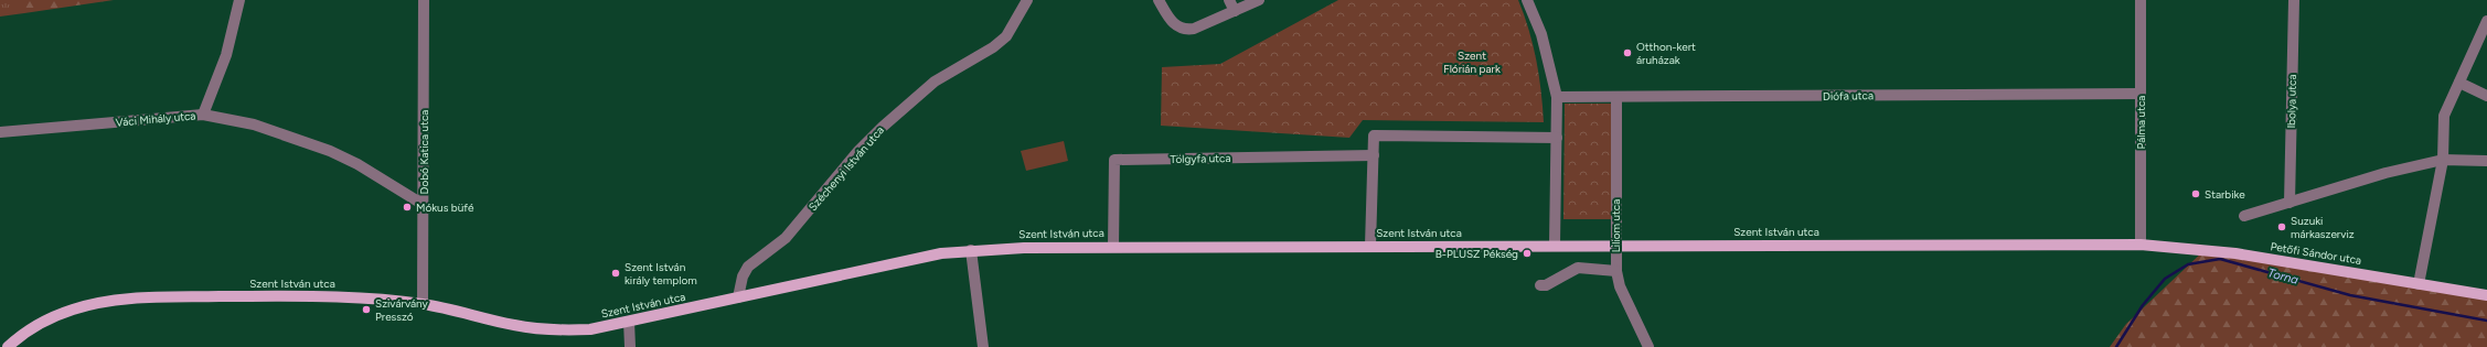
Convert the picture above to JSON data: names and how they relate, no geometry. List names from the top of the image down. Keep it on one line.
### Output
{"streets":{"main road":["Szent István utca","Petőfi Sándor utca"],"street":["Diófa utca","Ibolya utca","Váci Mihály utca","Pálma utca","Dobó Katica utca","Tölgyfa utca","Széchenyi István utca","Liliom utca"]},"crossings":[["Diófa utca","Pálma utca"],["Diófa utca","Liliom utca"],["Váci Mihály utca","Dobó Katica utca"],["Pálma utca","Szent István utca"],["Pálma utca","Petőfi Sándor utca"],["Dobó Katica utca","Szent István utca"],["Tölgyfa utca","Szent István utca"],["Széchenyi István utca","Szent István utca"],["Liliom utca","Szent István utca"],["Szent István utca","Petőfi Sándor utca"]],"water":["Torna"],"parks":["Szent Flórián park"],"places":["Otthon-kert áruházak","Starbike","Mókus büfé","Suzuki márkaszerviz","B-PLUSZ Pékség","Szent István király templom","Szivárvány Presszó"]}
